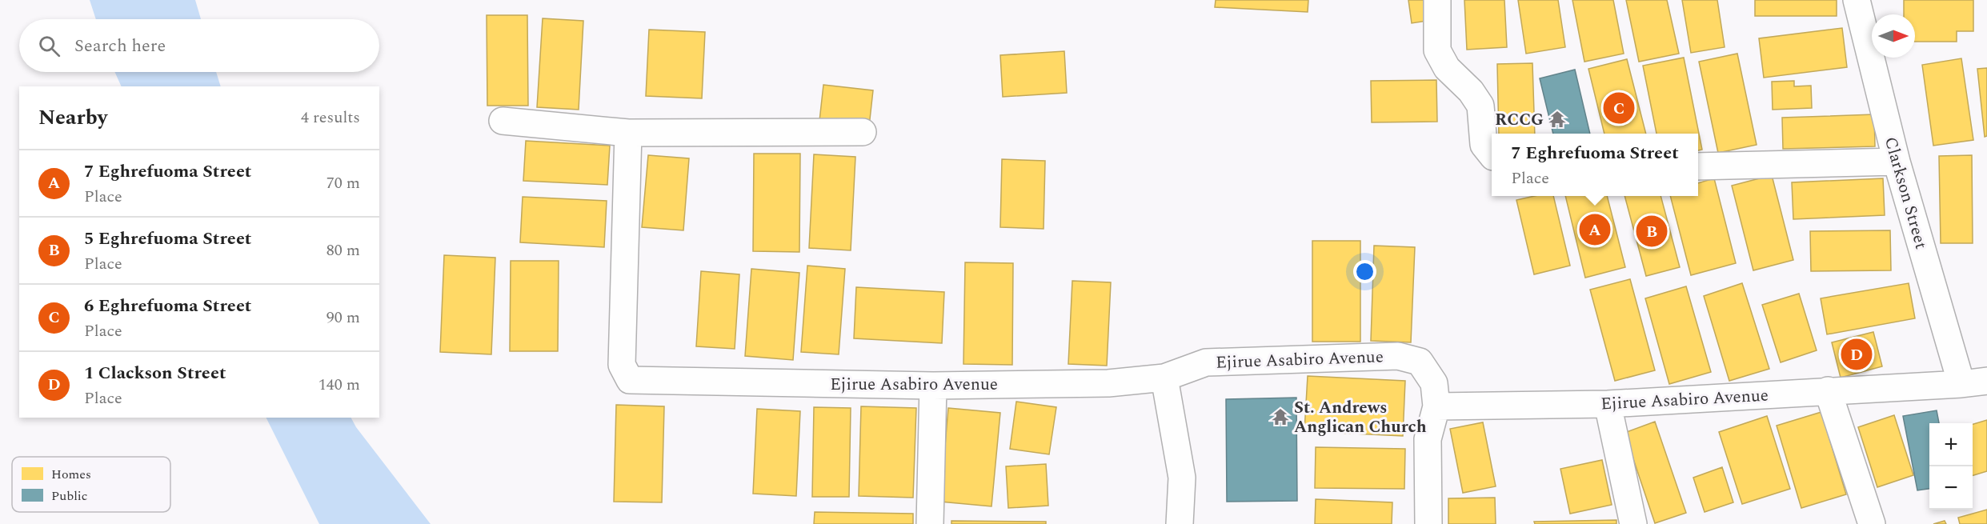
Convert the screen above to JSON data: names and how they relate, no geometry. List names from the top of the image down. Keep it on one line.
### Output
{"streets":{"street":["Clarkson Street","Ejirue Asabiro Avenue"]},"crossings":[["Clarkson Street","Ejirue Asabiro Avenue"]],"places":{"temple":["RCCG","St. Andrews Anglican Church"]},"legend":["Homes","Public"],"north":"right","page":{"search":"Search here","heading":["Nearby","4 results"],"pins":["C","A","B","D"],"popup":["7 Eghrefuoma Street","Place"],"list":[{"mark":"A","name":"7 Eghrefuoma Street","note":"Place","value":"70 m"},{"mark":"B","name":"5 Eghrefuoma Street","note":"Place","value":"80 m"},{"mark":"C","name":"6 Eghrefuoma Street","note":"Place","value":"90 m"},{"mark":"D","name":"1 Clackson Street","note":"Place","value":"140 m"}],"map_buttons":["+","−"]}}
